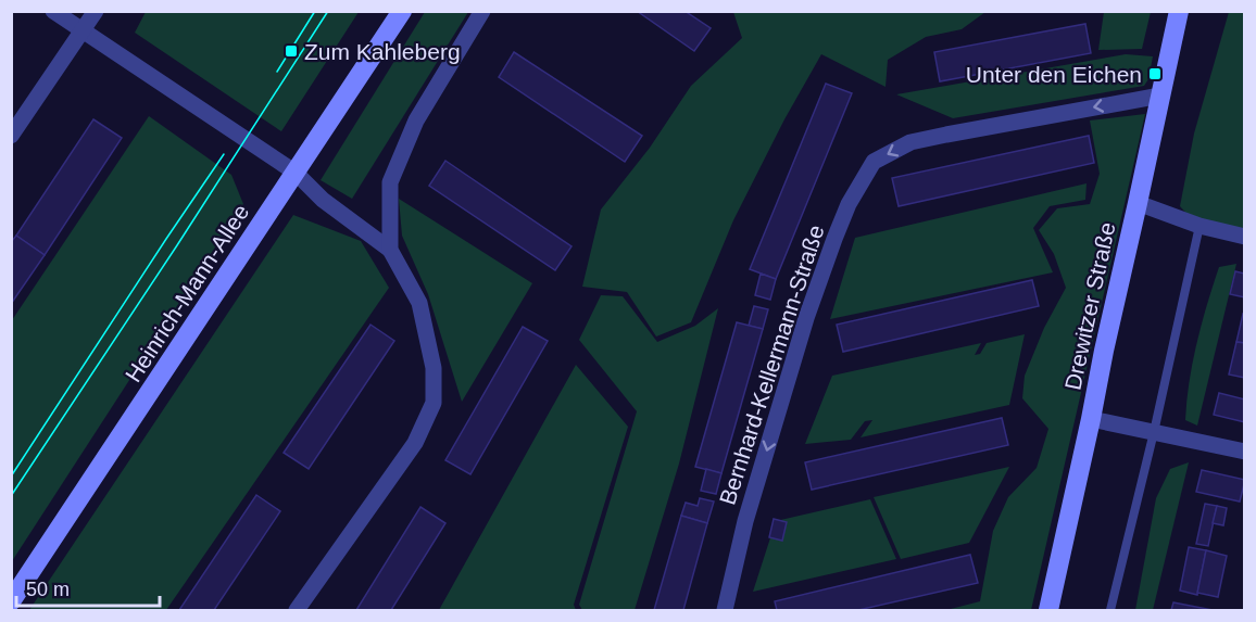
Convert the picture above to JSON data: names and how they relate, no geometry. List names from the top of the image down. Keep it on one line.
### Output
{"streets":{"main road":["Heinrich-Mann-Allee","Drewitzer Straße"],"street":["Bernhard-Kellermann-Straße"]},"crossings":[["Drewitzer Straße","Bernhard-Kellermann-Straße"]],"one_way":["Bernhard-Kellermann-Straße"],"places":{"transit":["Zum Kahleberg","Unter den Eichen"]},"scale_bar":"50 m"}
